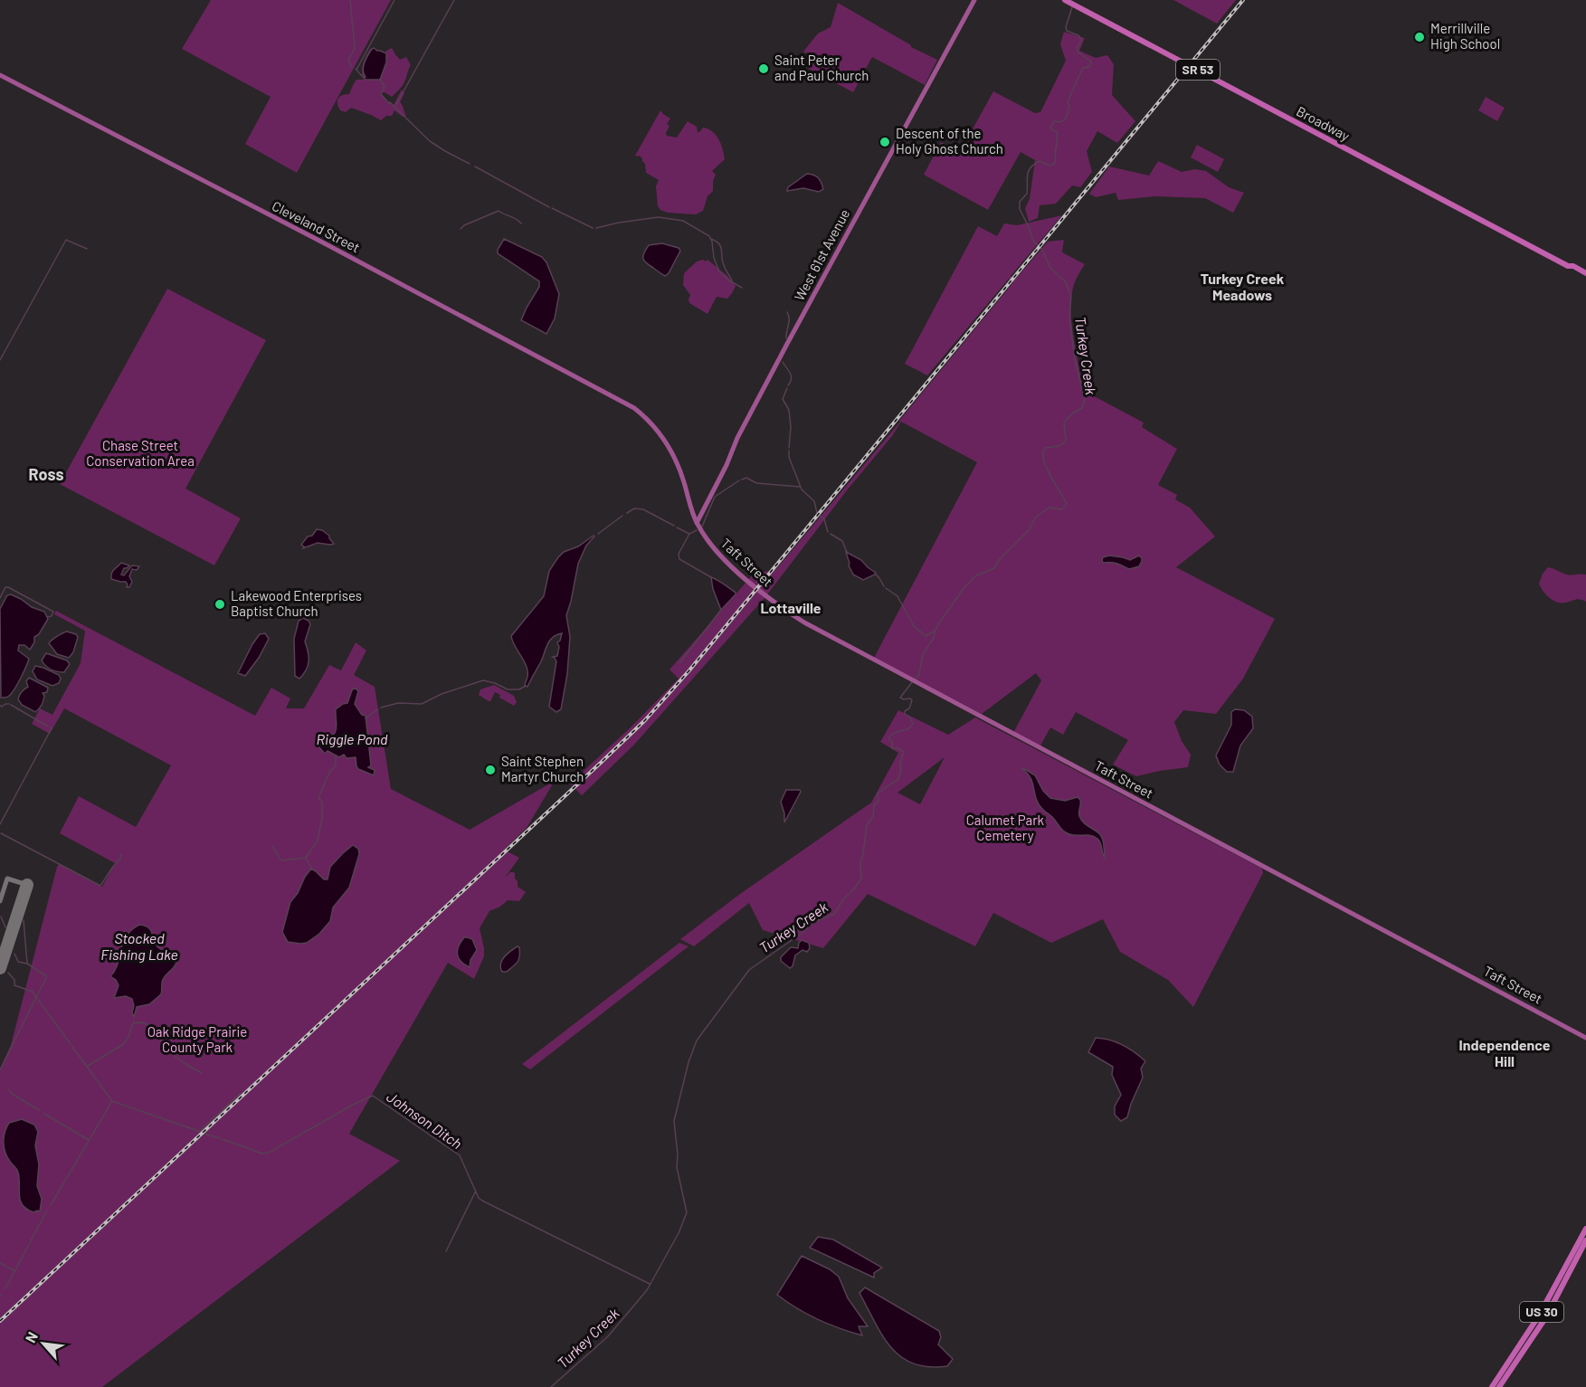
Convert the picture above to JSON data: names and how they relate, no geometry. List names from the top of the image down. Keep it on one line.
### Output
{"streets":{"main road":["SR 53","Broadway","Cleveland Street","West 61st Avenue","Taft Street","US 30"]},"crossings":[["Cleveland Street","Taft Street"],["West 61st Avenue","Taft Street"]],"districts":["Turkey Creek Meadows","Ross","Lottaville","Independence Hill"],"water":["Turkey Creek","Riggle Pond","Stocked Fishing Lake","Johnson Ditch"],"parks":["Chase Street Conservation Area","Calumet Park Cemetery","Oak Ridge Prairie County Park"],"places":["Merrillville High School","Saint Peter and Paul Church","Descent of the Holy Ghost Church","Lakewood Enterprises Baptist Church","Saint Stephen Martyr Church"],"north":"top left"}
